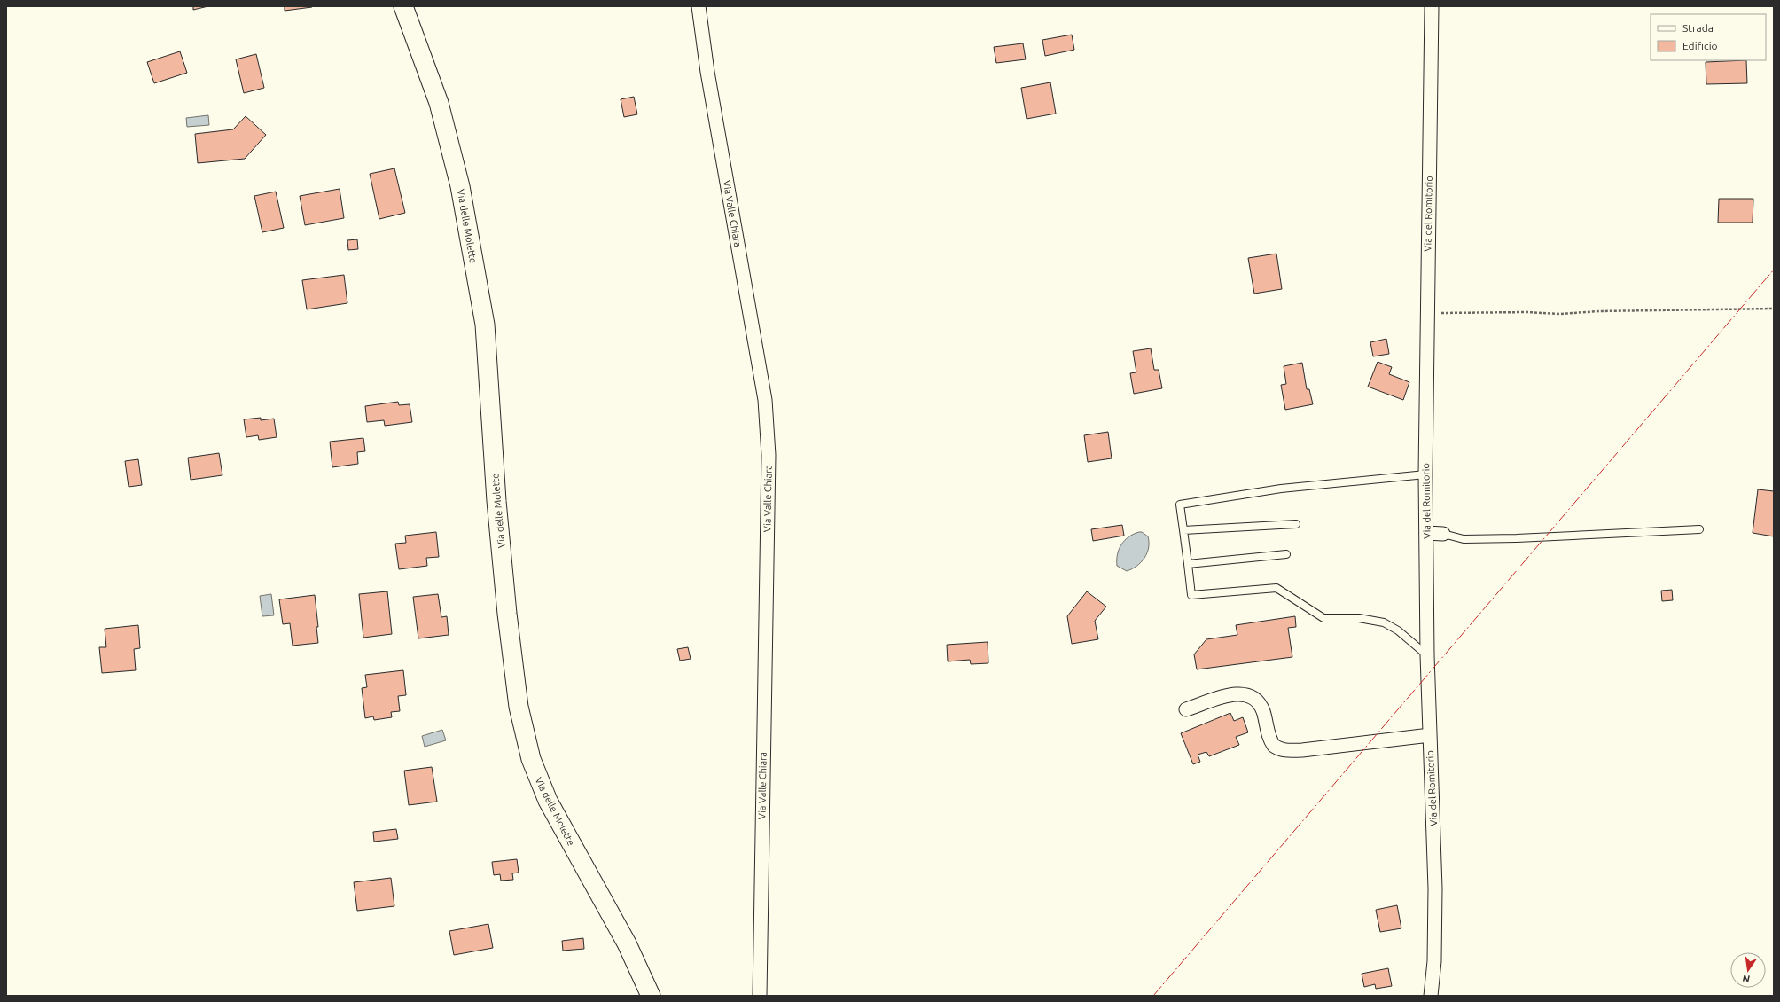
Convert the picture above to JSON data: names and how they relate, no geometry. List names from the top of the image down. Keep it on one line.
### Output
{"streets":{"street":["Via Valle Chiara","Via del Romitorio","Via delle Molette"]},"legend":["Strada","Edificio"],"north":"bottom"}
